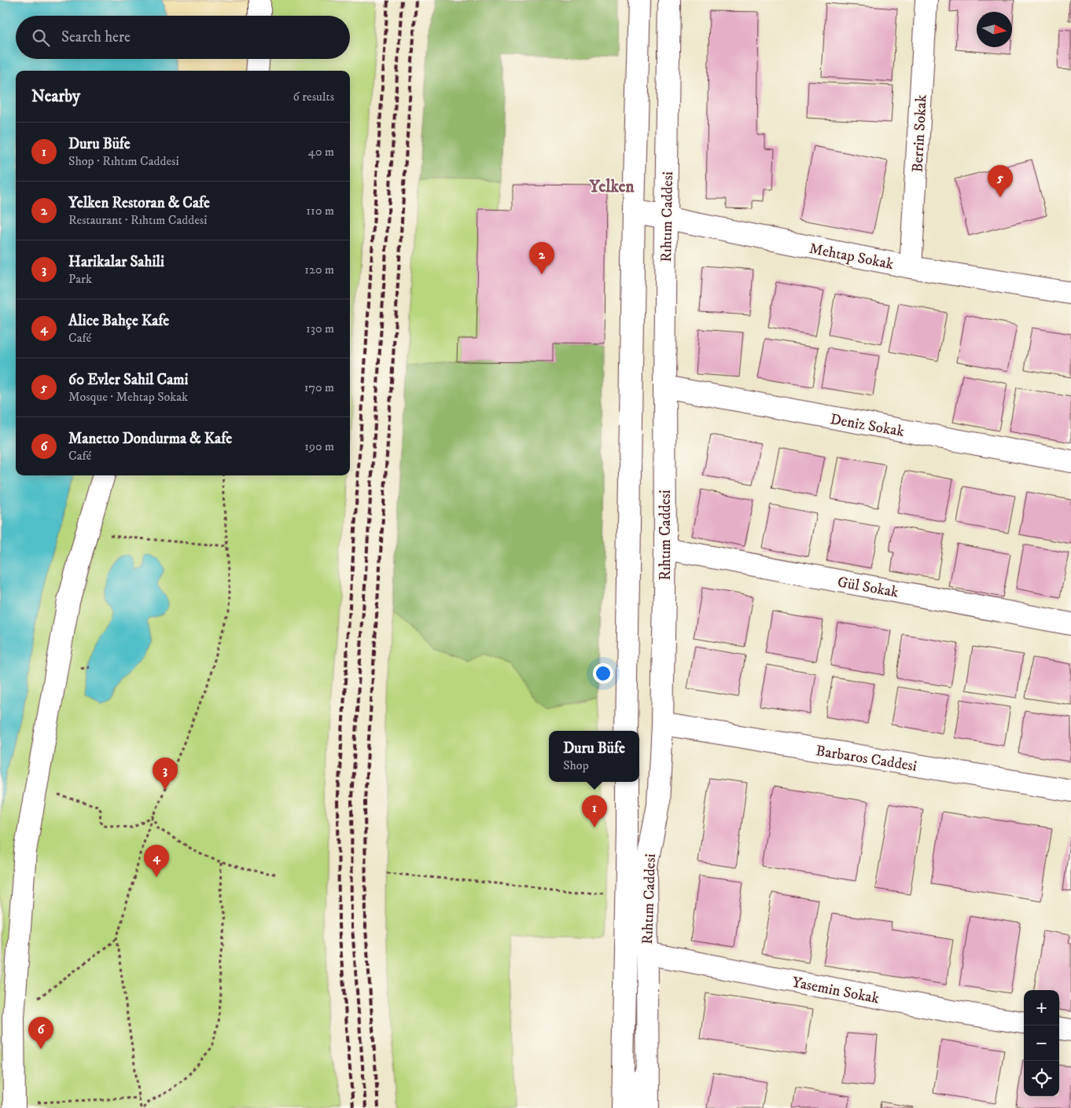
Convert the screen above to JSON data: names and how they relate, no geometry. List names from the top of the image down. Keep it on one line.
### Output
{"streets":{"street":["Berrin Sokak","Rıhtım Caddesi","Mehtap Sokak","Deniz Sokak","Gül Sokak","Barbaros Caddesi","Yasemin Sokak"]},"crossings":[["Berrin Sokak","Mehtap Sokak"],["Rıhtım Caddesi","Mehtap Sokak"],["Rıhtım Caddesi","Deniz Sokak"],["Rıhtım Caddesi","Gül Sokak"],["Rıhtım Caddesi","Barbaros Caddesi"],["Rıhtım Caddesi","Yasemin Sokak"]],"districts":["Yelken"],"north":"right","page":{"search":"Search here","heading":["Nearby","6 results"],"list":[{"mark":"1","name":"Duru Büfe","note":"Shop · Rıhtım Caddesi","value":"40 m"},{"mark":"2","name":"Yelken Restoran & Cafe","note":"Restaurant · Rıhtım Caddesi","value":"110 m"},{"mark":"3","name":"Harikalar Sahili","note":"Park","value":"120 m"},{"mark":"4","name":"Alice Bahçe Kafe","note":"Café","value":"130 m"},{"mark":"5","name":"60 Evler Sahil Cami","note":"Mosque · Mehtap Sokak","value":"170 m"},{"mark":"6","name":"Manetto Dondurma & Kafe","note":"Café","value":"190 m"}],"pins":["5","2","3","1","4","6"],"popup":["Duru Büfe","Shop"],"map_buttons":["+","−"]}}
